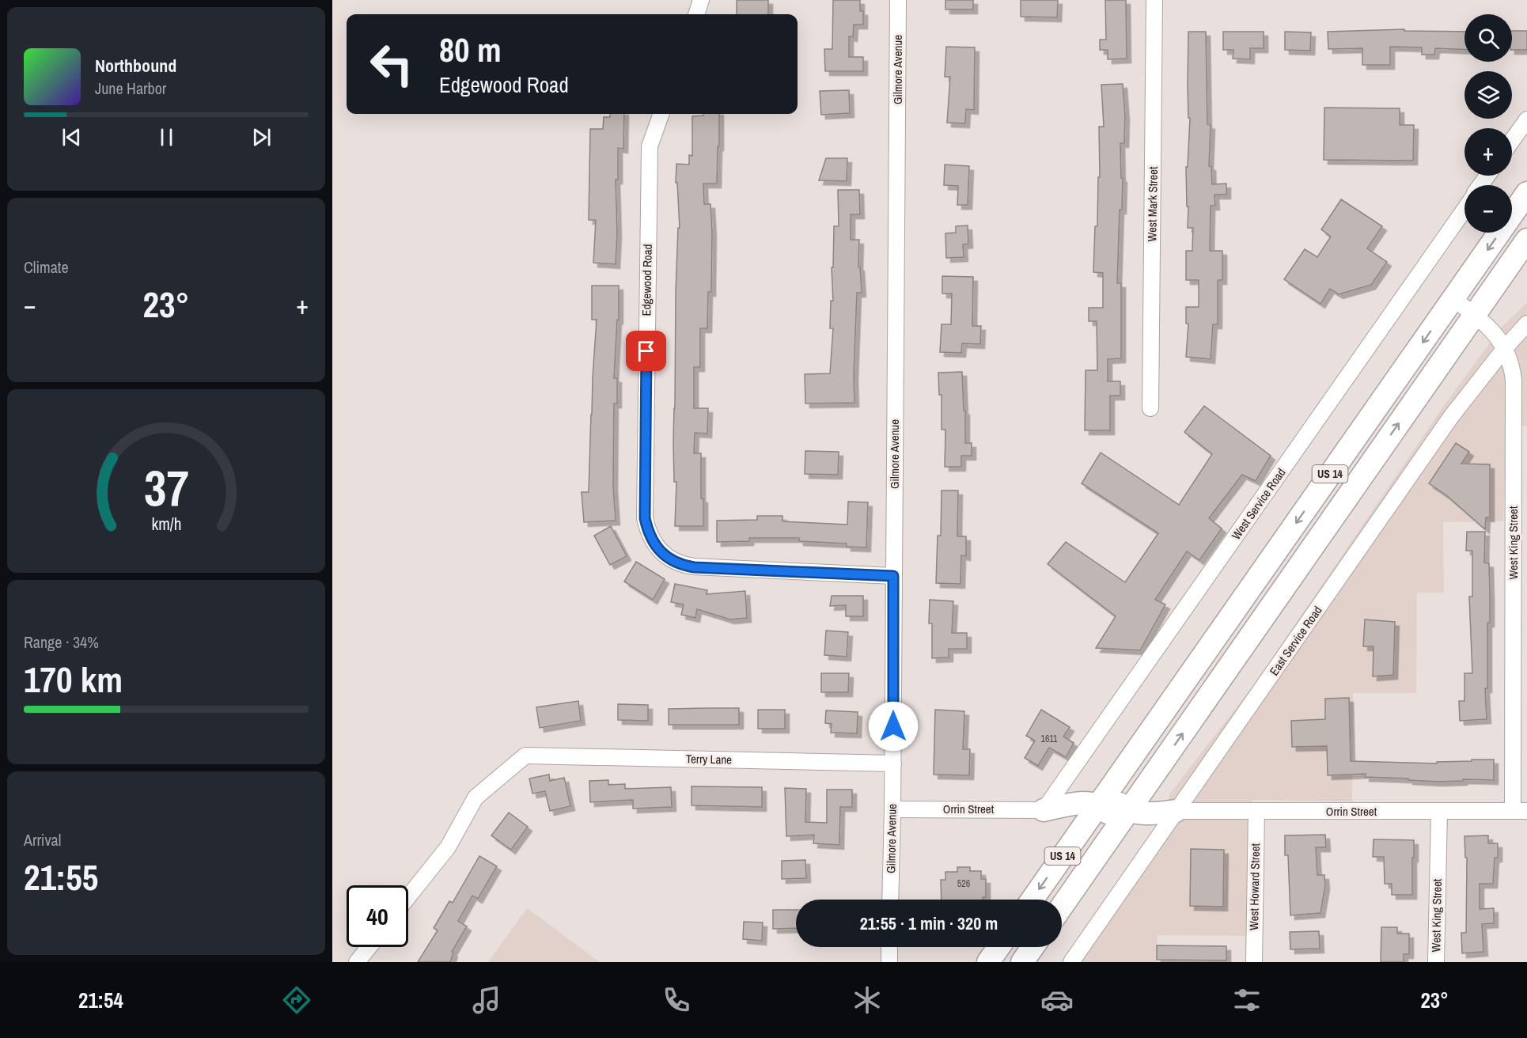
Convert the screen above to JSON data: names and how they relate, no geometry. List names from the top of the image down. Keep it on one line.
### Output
{"streets":{"highway":["US 14"],"street":["Gilmore Avenue","West Mark Street","Edgewood Road","West Service Road","West King Street","East Service Road","Terry Lane","Orrin Street","West Howard Street"]},"crossings":[["Gilmore Avenue","Edgewood Road"],["Gilmore Avenue","Terry Lane"],["Gilmore Avenue","Orrin Street"],["US 14","West King Street"],["West Service Road","Orrin Street"],["West King Street","East Service Road"],["West King Street","Orrin Street"],["East Service Road","Orrin Street"],["Orrin Street","West Howard Street"]],"house_numbers":["1611","526"],"page":{"map_buttons":["+","−"],"turn":["80 m","Edgewood Road"],"song":["Northbound","June Harbor"],"tile":["Climate",["Range · 34%","170 km"],["Arrival","21:55"]],"heat":["−","23°","+"],"limit":"40","trip":"21:55 · 1 min · 320 m","tabs":["21:54","23°"],"gauge":["37","km/h"]}}
